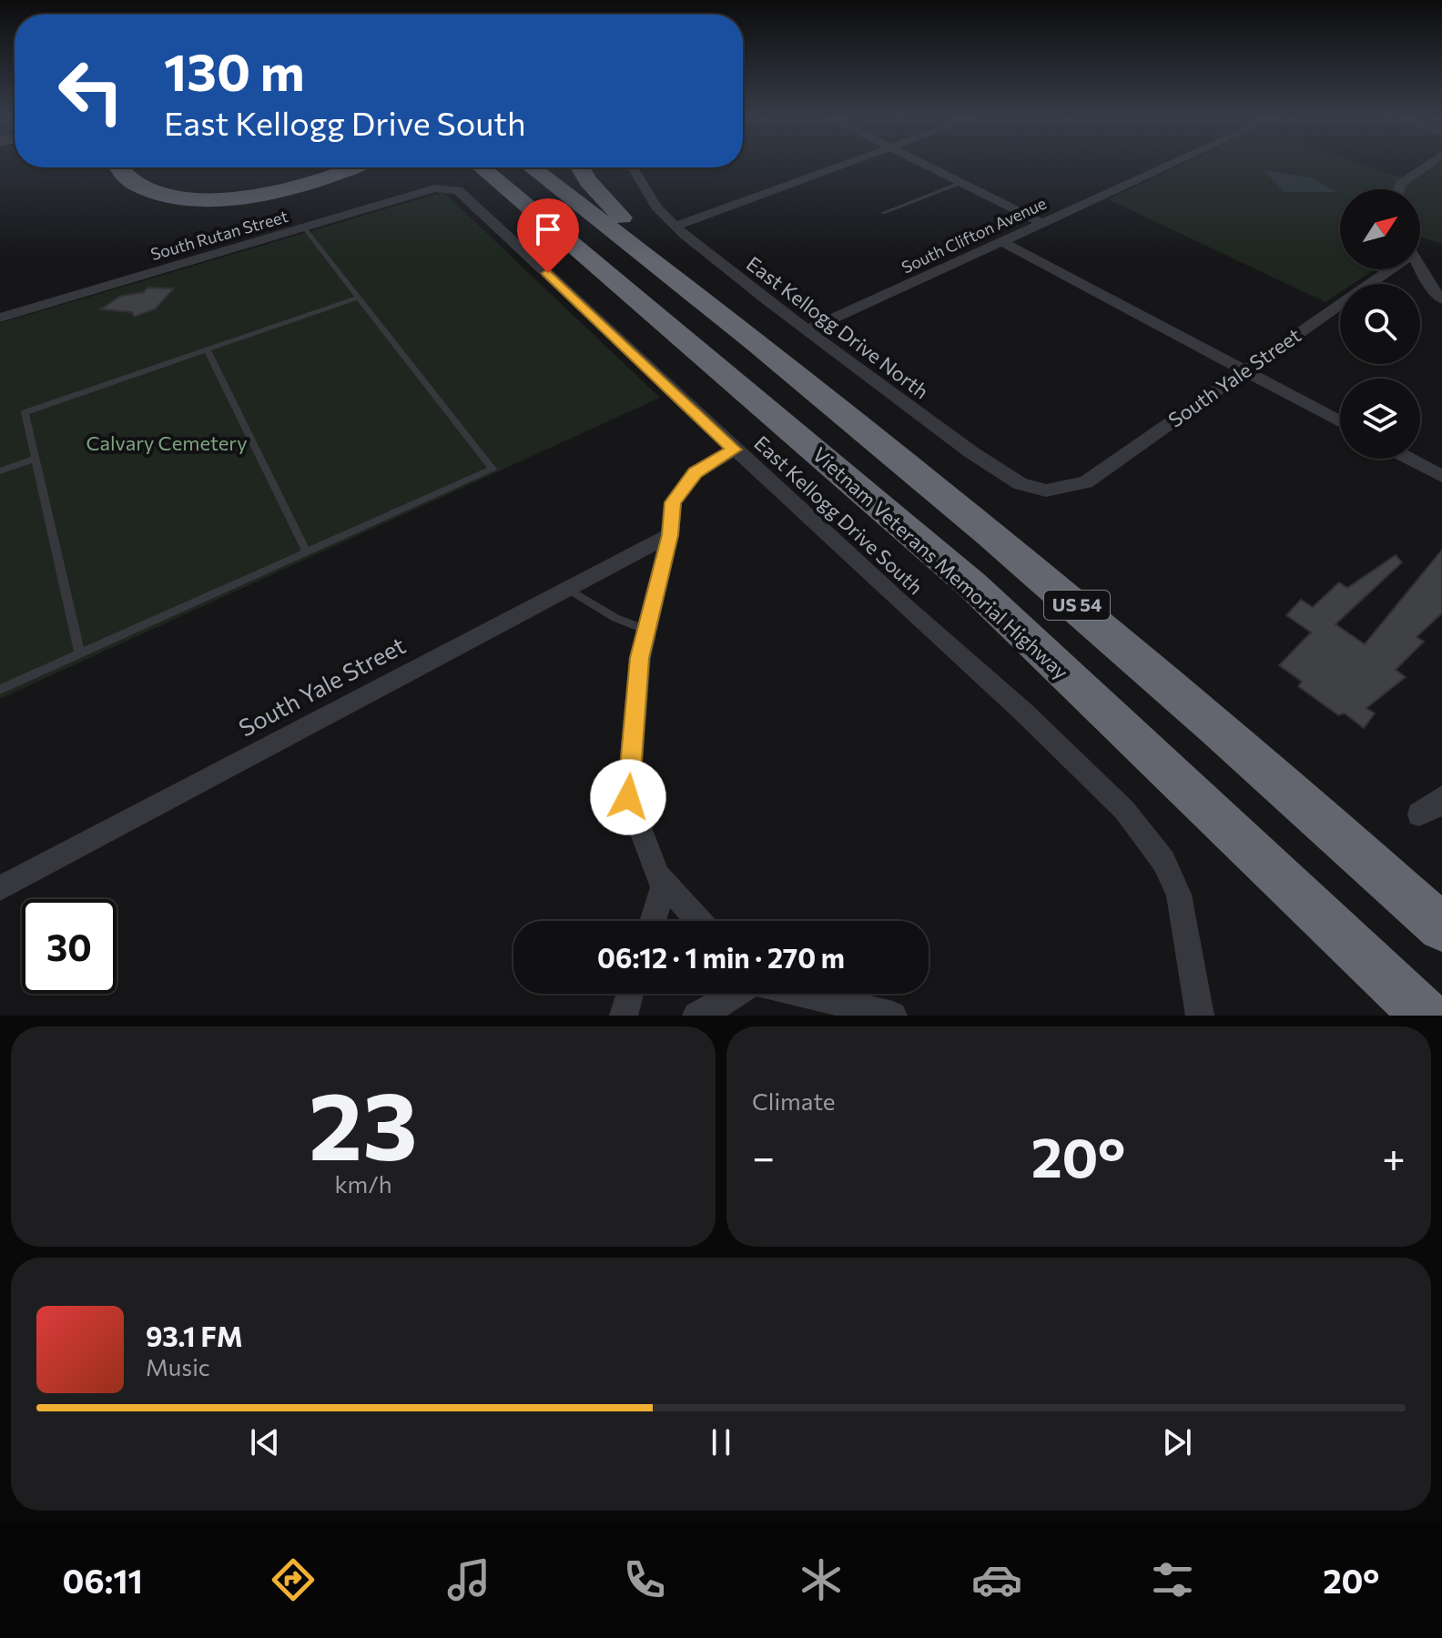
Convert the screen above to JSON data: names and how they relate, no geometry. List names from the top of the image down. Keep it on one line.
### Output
{"streets":{"highway":["Vietnam Veterans Memorial Highway","US 54"],"street":["South Rutan Street","South Clifton Avenue","East Kellogg Drive North","South Yale Street","East Kellogg Drive South"]},"crossings":[["South Rutan Street","East Kellogg Drive South"],["South Clifton Avenue","East Kellogg Drive North"],["East Kellogg Drive North","South Yale Street"]],"parks":["Calvary Cemetery"],"north":"top right","page":{"turn":["130 m","East Kellogg Drive South"],"limit":"30","trip":"06:12 · 1 min · 270 m","tile":[["23","km/h"],"Climate"],"heat":["−","20°","+"],"song":["93.1 FM","Music"],"tabs":["06:11","20°"]}}
